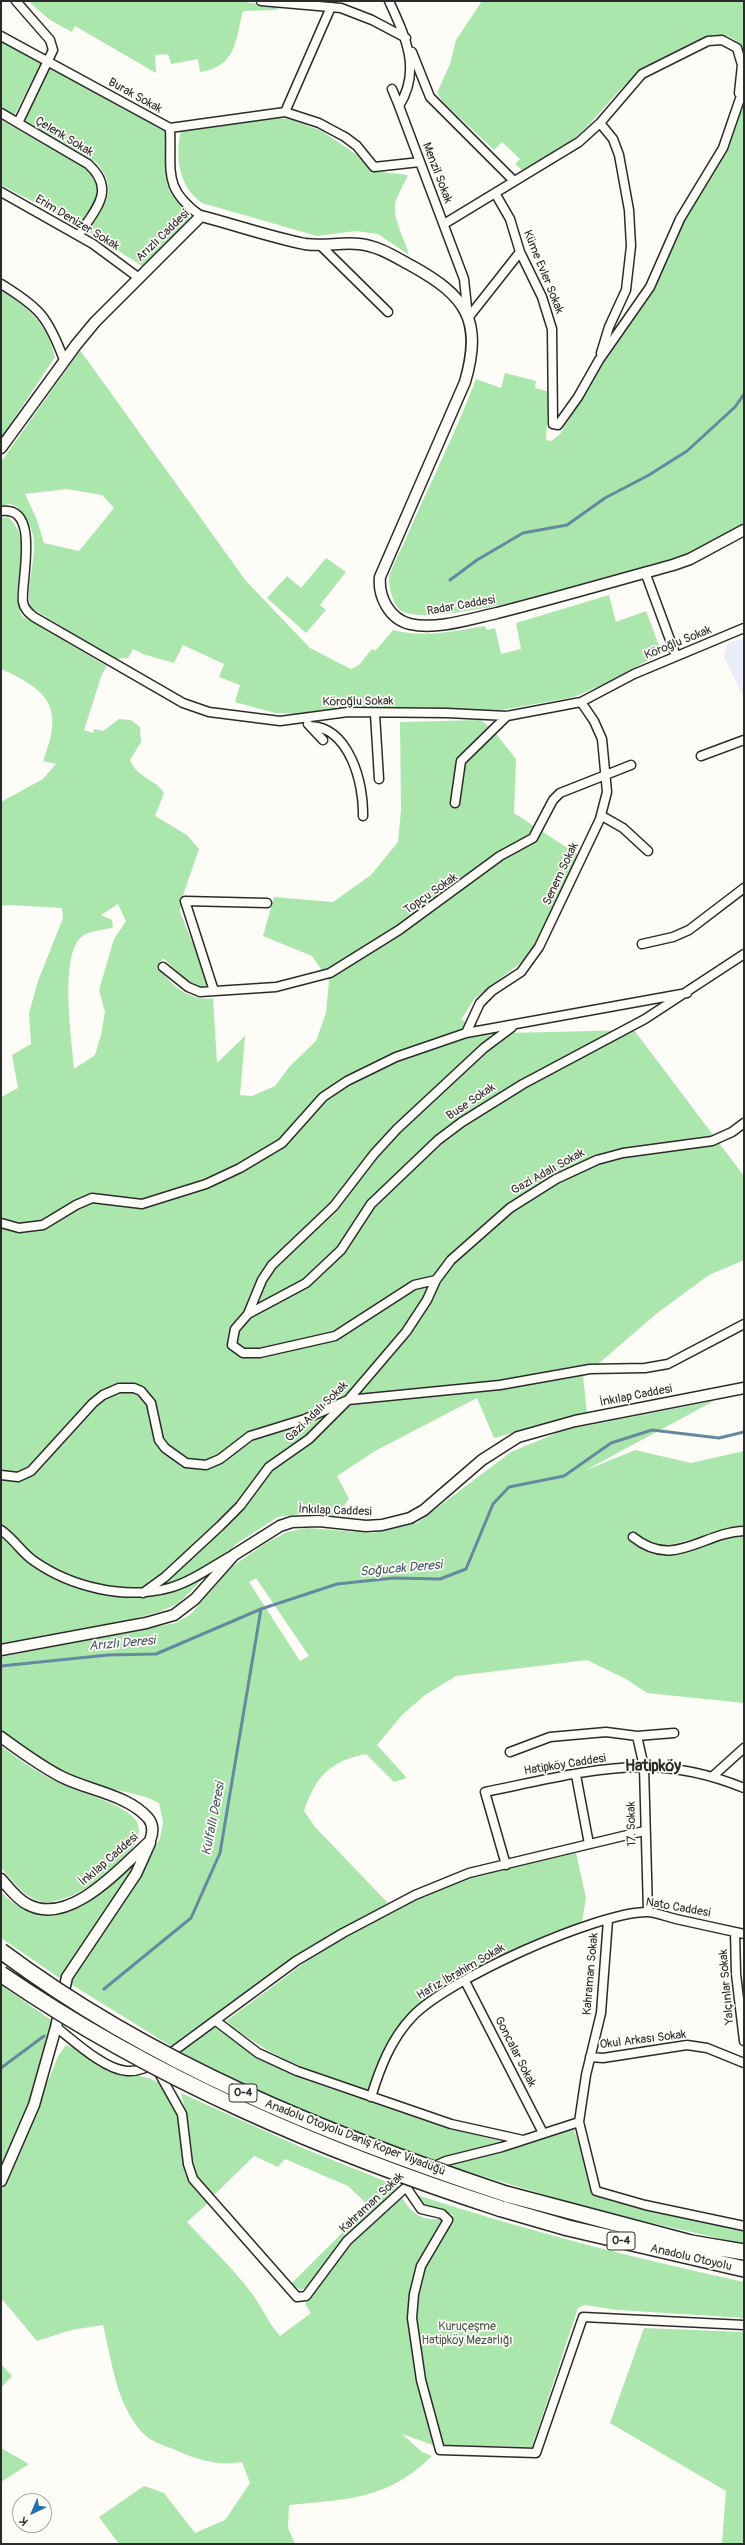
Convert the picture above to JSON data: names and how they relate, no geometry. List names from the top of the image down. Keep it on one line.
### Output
{"streets":{"highway":["O-4","Anadolu Otoyolu Daniş Koper Viyadüğü","Anadolu Otoyolu"],"street":["Burak Sokak","Çelenk Sokak","Menzil Sokak","Erim Denizer Sokak","Arızlı Caddesi","Küme Evler Sokak","Radar Caddesi","Köroğlu Sokak","Senem Sokak","Topçu Sokak","Buse Sokak","Gazi Adalı Sokak","İnkılap Caddesi","Hatipköy Caddesi","17. Sokak","Nato Caddesi","Hafız İbrahim Sokak","Kahraman Sokak","Yalçınlar Sokak","Okul Arkası Sokak","Goncalar Sokak"]},"crossings":[["Burak Sokak","Çelenk Sokak"],["Burak Sokak","Arızlı Caddesi"],["Çelenk Sokak","Erim Denizer Sokak"],["Menzil Sokak","Arızlı Caddesi"],["Menzil Sokak","Küme Evler Sokak"],["Menzil Sokak","Radar Caddesi"],["Erim Denizer Sokak","Arızlı Caddesi"],["Arızlı Caddesi","Radar Caddesi"],["Köroğlu Sokak","Senem Sokak"],["Senem Sokak","Topçu Sokak"],["Hatipköy Caddesi","17. Sokak"],["17. Sokak","Nato Caddesi"],["Nato Caddesi","Hafız İbrahim Sokak"],["Nato Caddesi","Kahraman Sokak"],["Nato Caddesi","Yalçınlar Sokak"],["Hafız İbrahim Sokak","Kahraman Sokak"],["Hafız İbrahim Sokak","Goncalar Sokak"],["Kahraman Sokak","Okul Arkası Sokak"],["Kahraman Sokak","Goncalar Sokak"],["Anadolu Otoyolu Daniş Koper Viyadüğü","Anadolu Otoyolu"]],"districts":["Hatipköy"],"water":["Soğucak Deresi","Arızlı Deresi","Kulfallı Deresi"],"parks":["Kuruçeşme Hatipköy Mezarlığı"],"north":"bottom left"}
